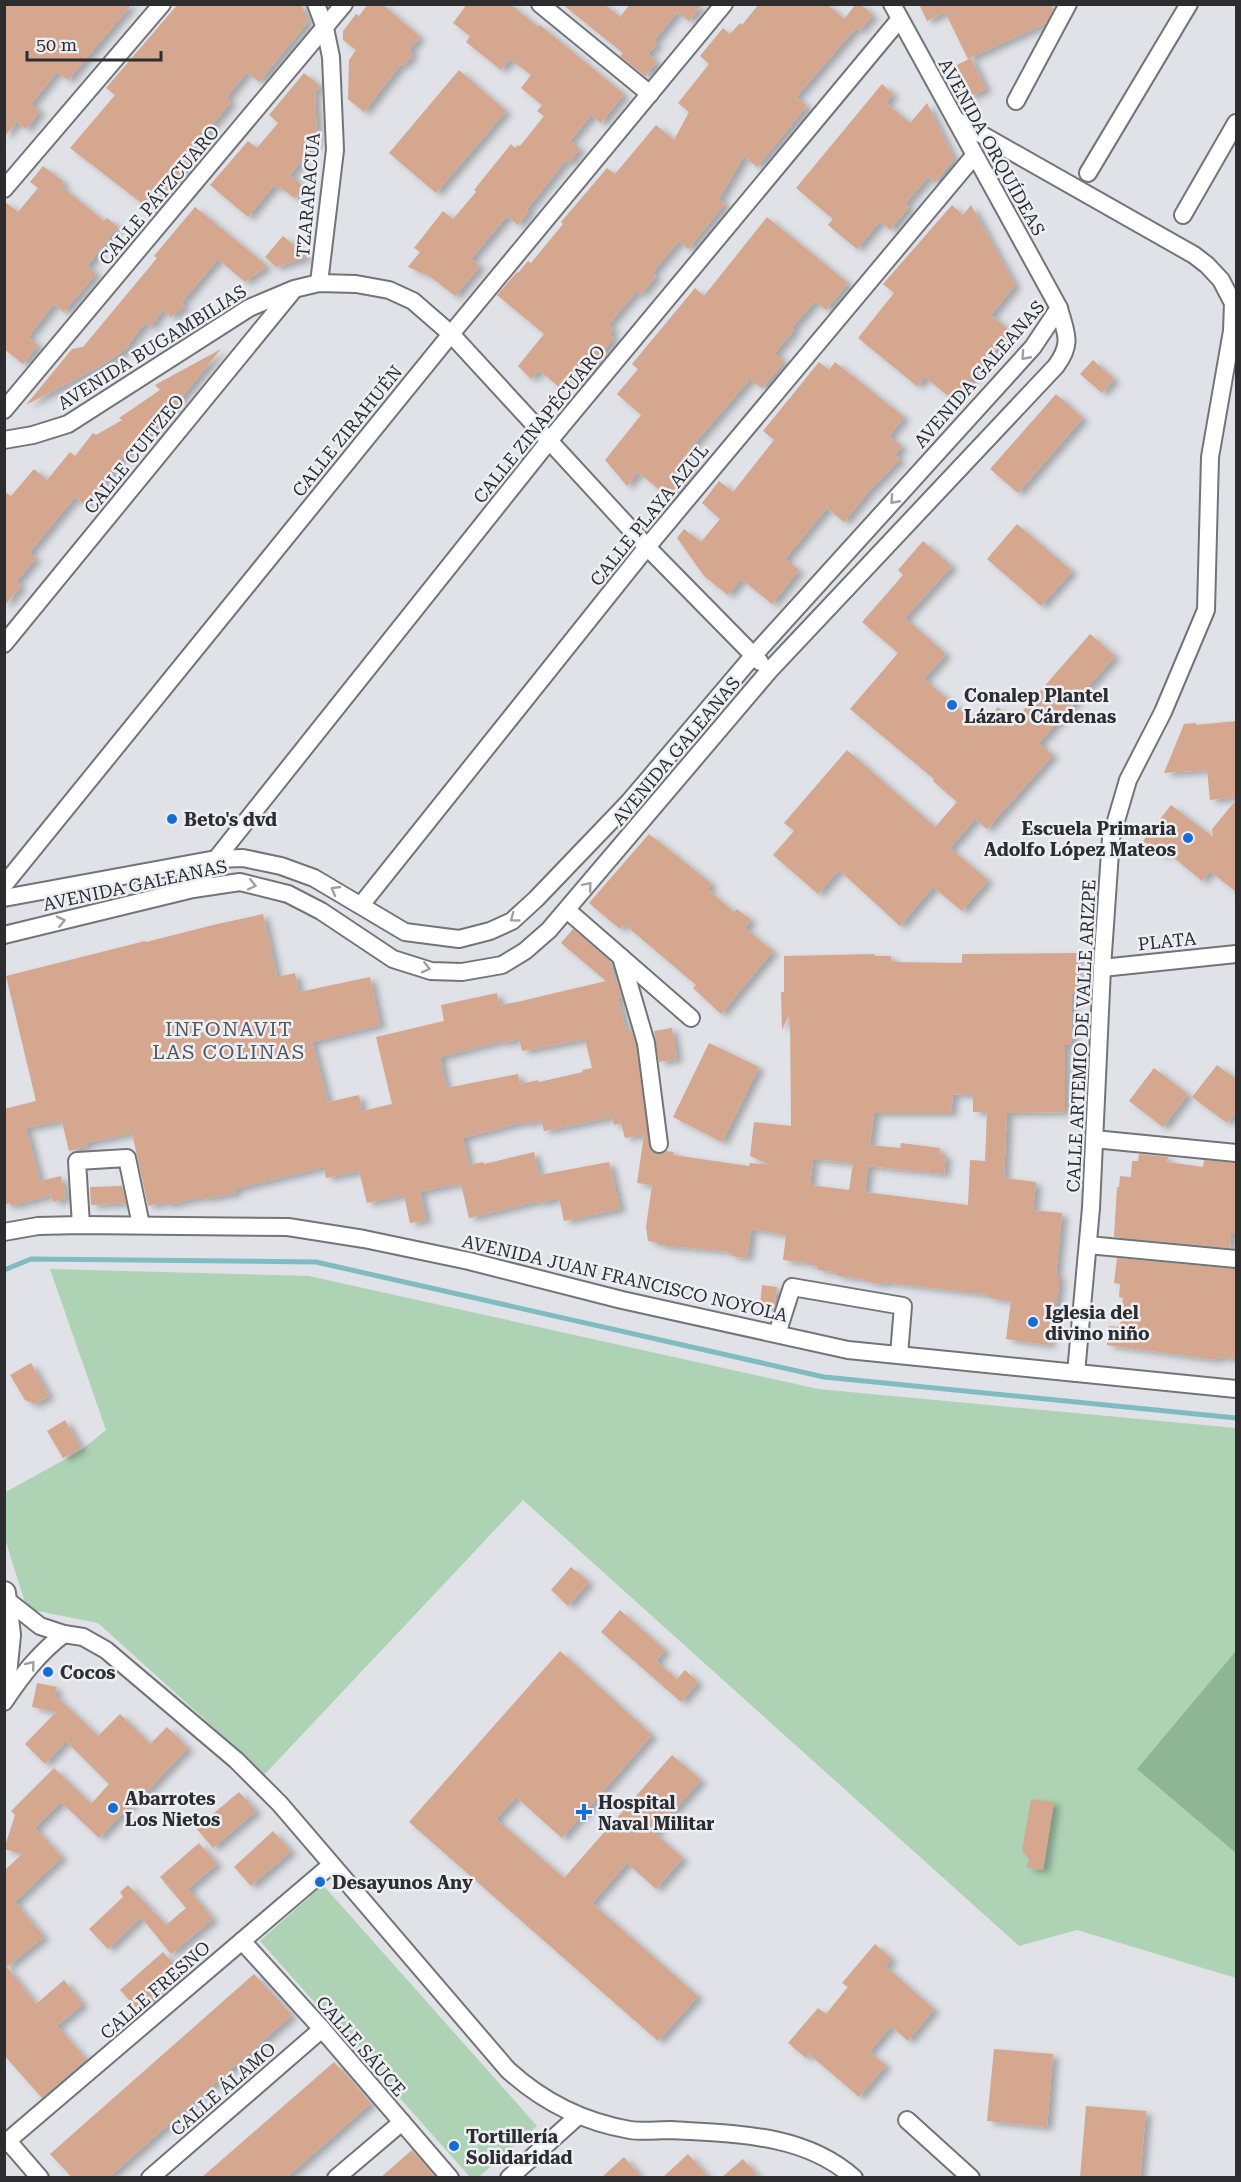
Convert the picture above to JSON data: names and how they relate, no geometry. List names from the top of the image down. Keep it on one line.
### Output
{"streets":{"street":["AVENIDA ORQUÍDEAS","CALLE PÁTZCUARO","TZARARACUA","AVENIDA BUGAMBILIAS","AVENIDA GALEANAS","CALLE ZINAPÉCUARO","CALLE ZIRAHUÉN","CALLE CUITZEO","CALLE PLAYA AZUL","PLATA","CALLE ARTEMIO DE VALLE ARIZPE","AVENIDA JUAN FRANCISCO NOYOLA","CALLE FRESNO","CALLE SÁUCE","CALLE ÁLAMO"]},"crossings":[["AVENIDA ORQUÍDEAS","AVENIDA GALEANAS"],["AVENIDA ORQUÍDEAS","CALLE ZINAPÉCUARO"],["AVENIDA ORQUÍDEAS","CALLE PLAYA AZUL"],["AVENIDA ORQUÍDEAS","CALLE ARTEMIO DE VALLE ARIZPE"],["CALLE PÁTZCUARO","TZARARACUA"],["TZARARACUA","AVENIDA BUGAMBILIAS"],["AVENIDA BUGAMBILIAS","AVENIDA GALEANAS"],["AVENIDA BUGAMBILIAS","CALLE ZINAPÉCUARO"],["AVENIDA BUGAMBILIAS","CALLE ZIRAHUÉN"],["AVENIDA BUGAMBILIAS","CALLE CUITZEO"],["AVENIDA BUGAMBILIAS","CALLE PLAYA AZUL"],["AVENIDA GALEANAS","CALLE ZINAPÉCUARO"],["AVENIDA GALEANAS","CALLE PLAYA AZUL"],["PLATA","CALLE ARTEMIO DE VALLE ARIZPE"],["CALLE ARTEMIO DE VALLE ARIZPE","AVENIDA JUAN FRANCISCO NOYOLA"],["CALLE FRESNO","CALLE SÁUCE"],["CALLE SÁUCE","CALLE ÁLAMO"]],"districts":["INFONAVIT LAS COLINAS"],"places":{"other":["Conalep Plantel Lázaro Cárdenas","Beto's dvd","Escuela Primaria Adolfo López Mateos","Iglesia del divino niño","Cocos","Abarrotes Los Nietos","Desayunos Any","Tortillería Solidaridad"],"health":["Hospital Naval Militar"]},"scale_bar":"50 m"}
